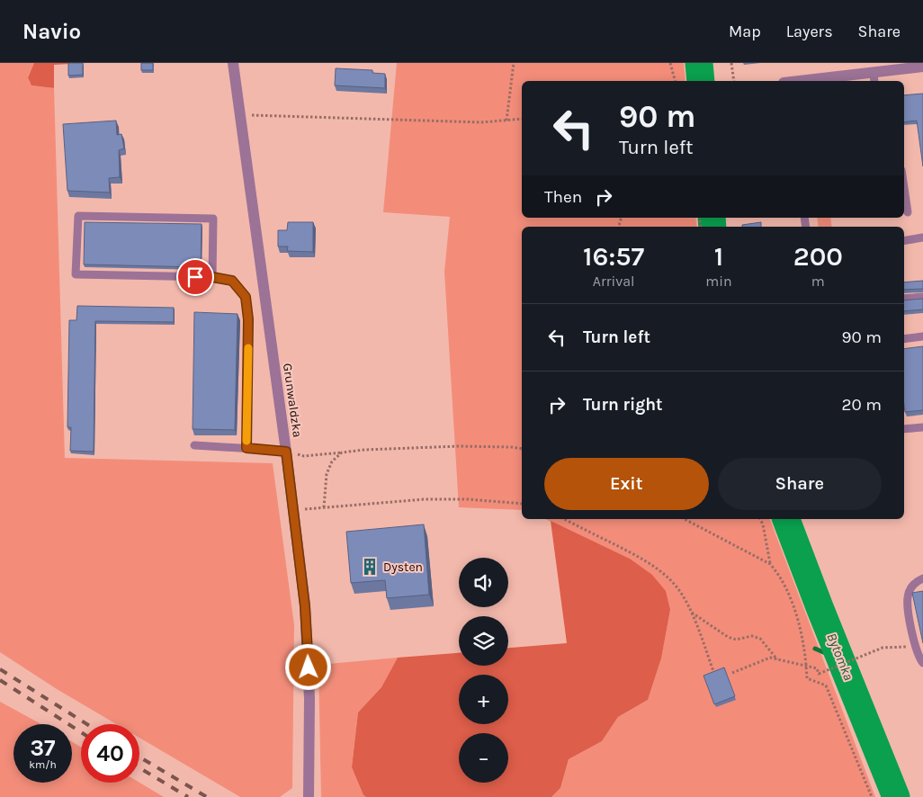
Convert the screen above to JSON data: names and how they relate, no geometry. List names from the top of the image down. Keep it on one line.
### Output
{"streets":{"street":["Grunwaldzka"]},"water":["Bytomka"],"places":{"building":["Dysten"]},"page":{"header":"Navio","nav":["Map","Layers","Share"],"turn":["90 m","Turn left"],"then":"Then","eta":["16:57","Arrival","1","min","200","m"],"list":[{"name":"Turn left","value":"90 m"},{"name":"Turn right","value":"20 m"}],"buttons":["Exit","Share"],"map_buttons":["+","−"],"speed":"37 km/h","limit":"40"}}
